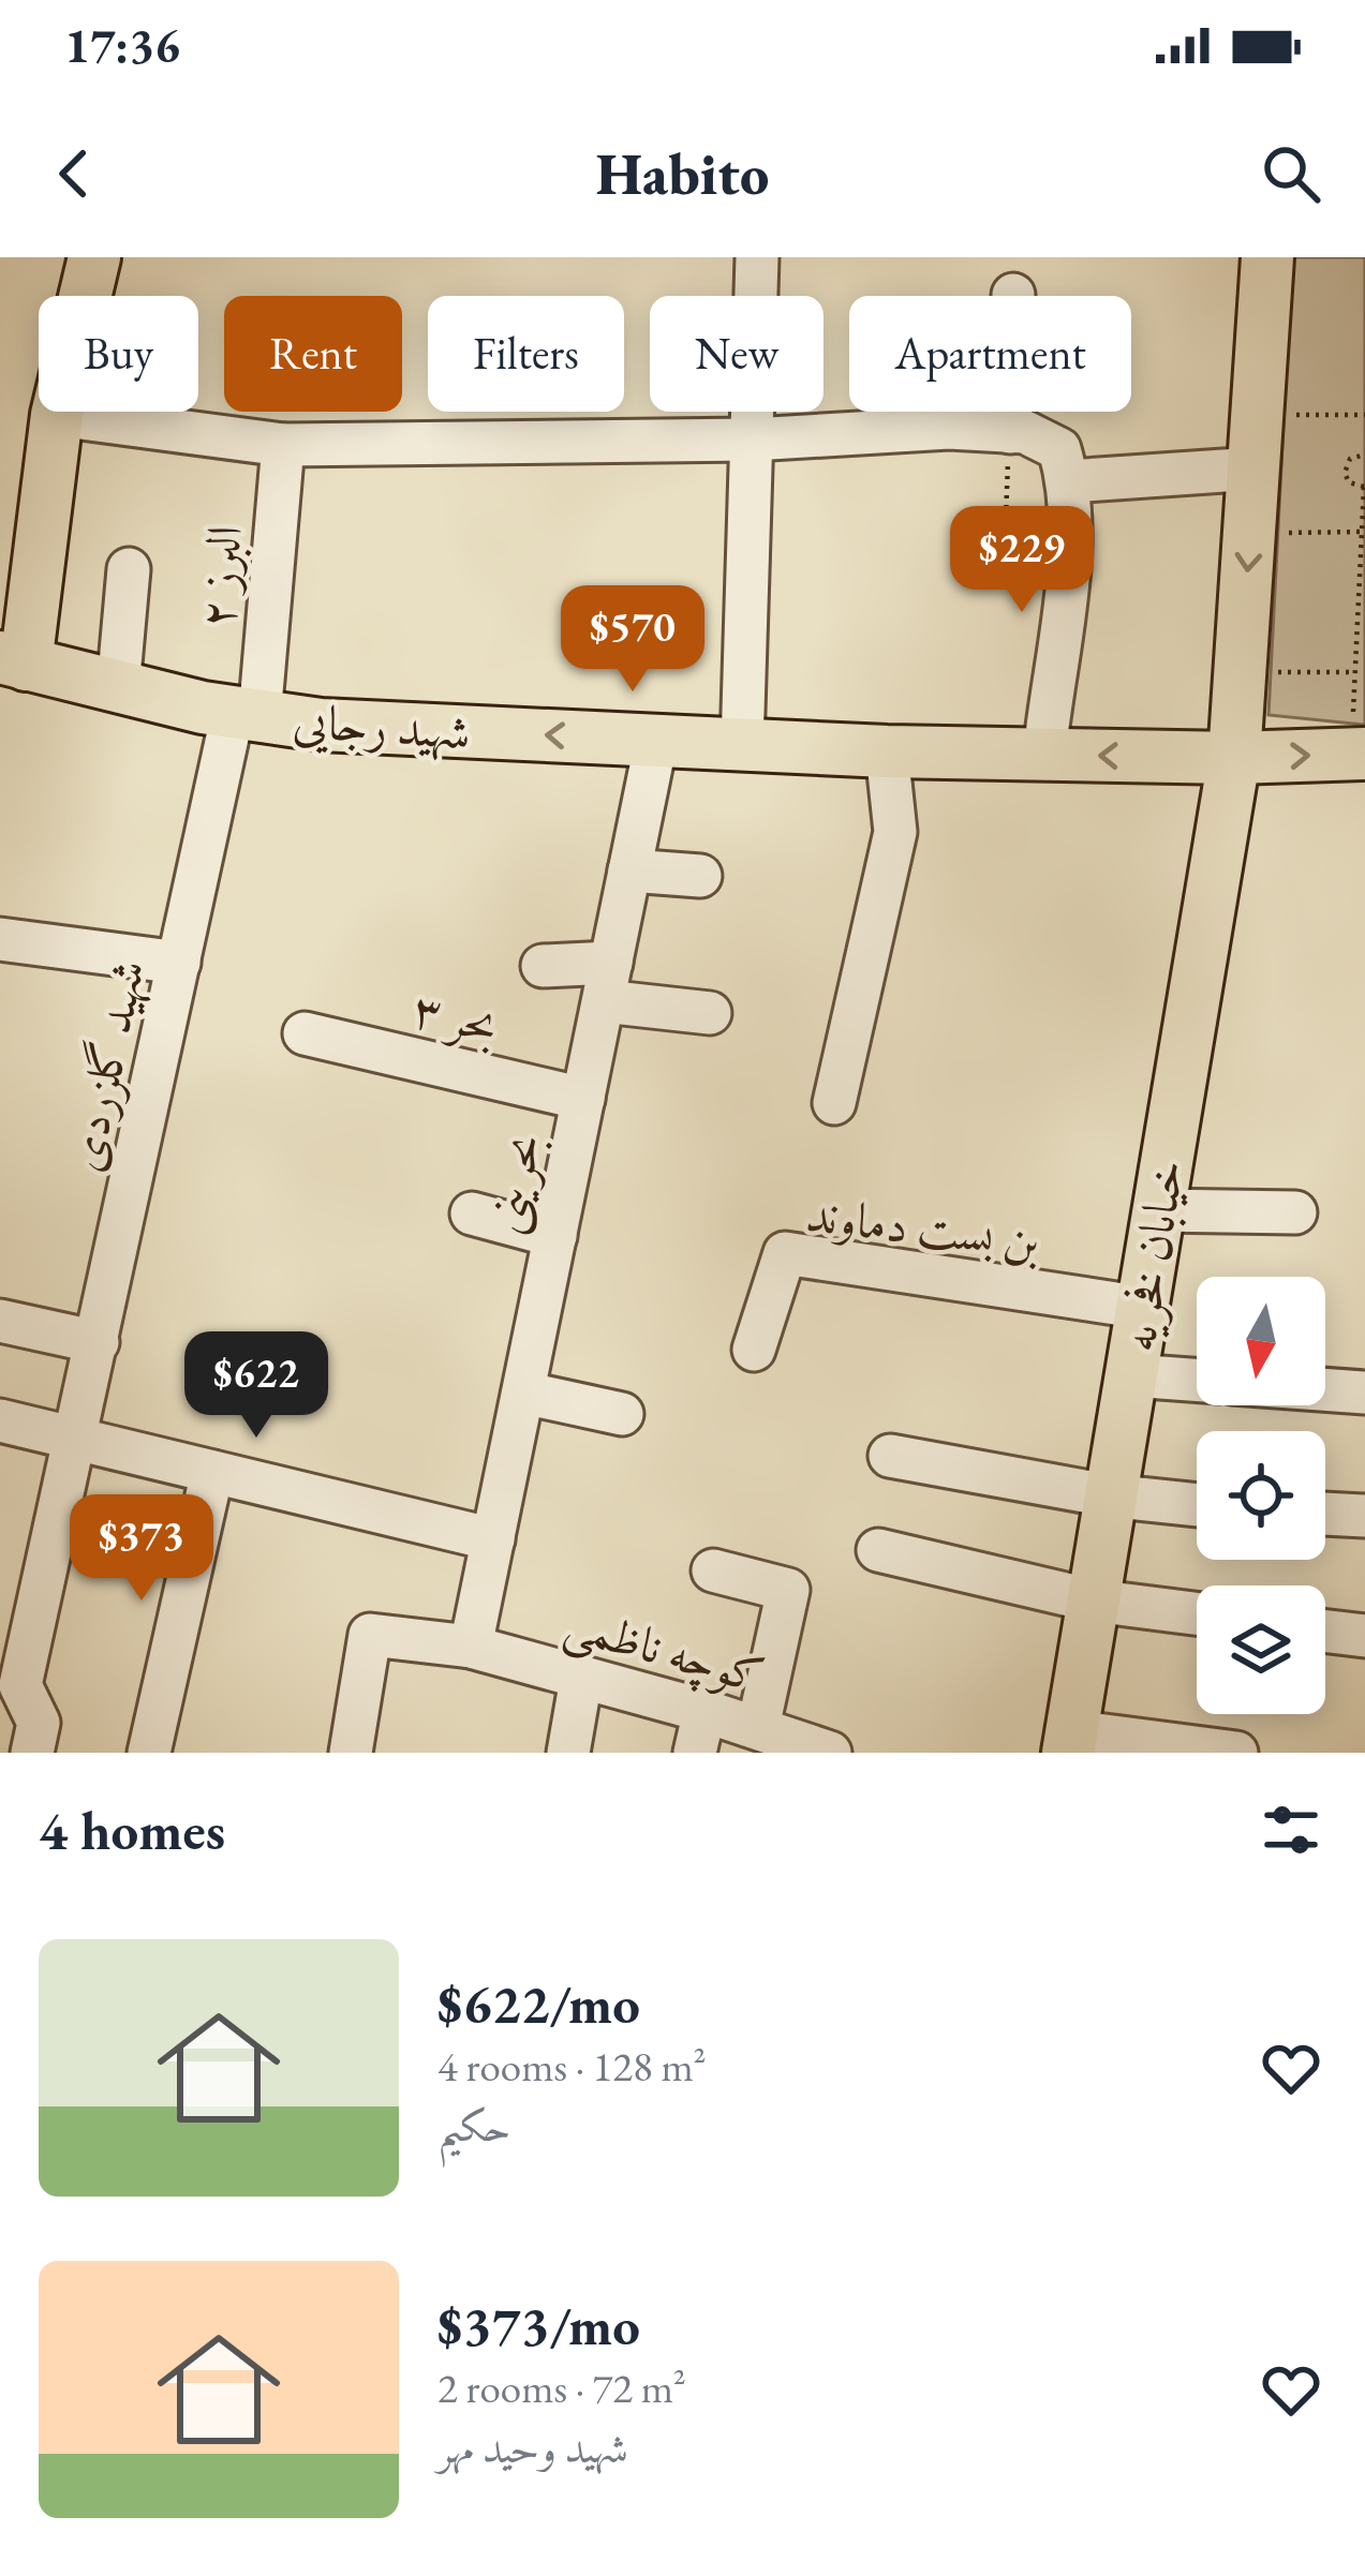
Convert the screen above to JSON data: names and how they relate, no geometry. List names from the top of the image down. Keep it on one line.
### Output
{"streets":{"main road":["شهید رجایی","خیابان فخریه"],"street":["البرز ۲","بحر ۳","شهید گلزردی","بحرینی","بن بست دماوند","کوچه ناظمی"]},"crossings":[["البرز ۲","شهید رجایی"],["البرز ۲","شهید گلزردی"],["شهید رجایی","شهید گلزردی"],["شهید رجایی","بحرینی"],["شهید رجایی","خیابان فخریه"],["بحر ۳","بحرینی"],["بحرینی","کوچه ناظمی"],["بن بست دماوند","خیابان فخریه"]],"north":"bottom","page":{"status":"17:36","header":"Habito","chip":["Buy","Rent","Filters","New","Apartment"],"price":["$229","$570","$622","$373"],"heading":"4 homes","list":[{"name":"$622/mo","note":"4 rooms · 128 m² · حکیم"},{"name":"$373/mo","note":"2 rooms · 72 m² · شهید وحید مهر"}]}}
